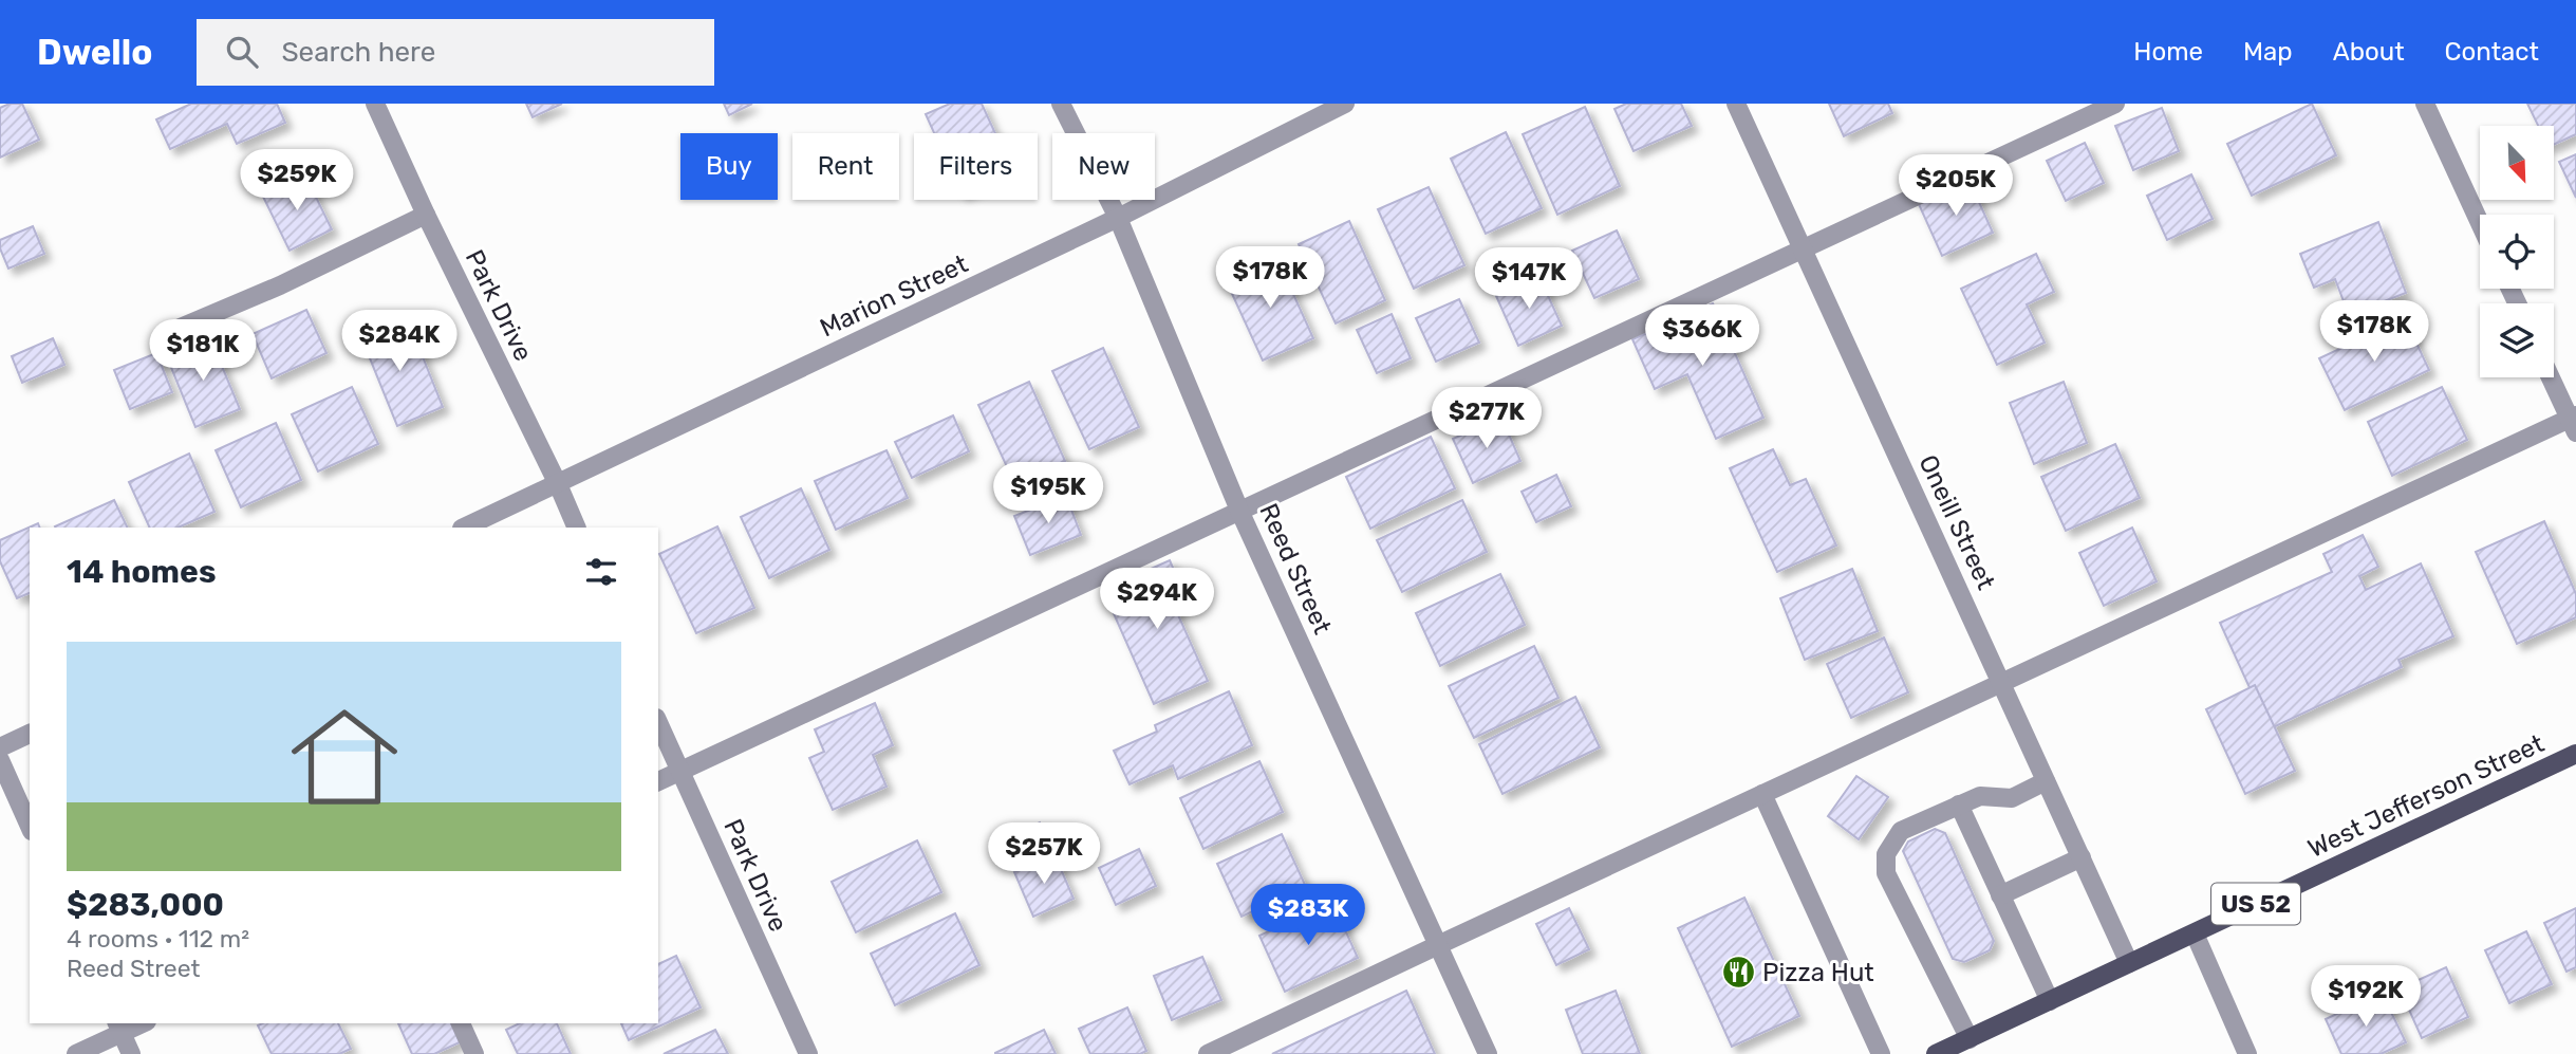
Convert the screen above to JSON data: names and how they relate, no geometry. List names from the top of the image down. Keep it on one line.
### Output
{"streets":{"main road":["West Jefferson Street","US 52"],"street":["Marion Street","Park Drive","Oneill Street","Reed Street"]},"crossings":[["Marion Street","Park Drive"],["Marion Street","Reed Street"],["Oneill Street","West Jefferson Street"]],"places":{"restaurant":["Pizza Hut"]},"north":"bottom right","page":{"header":"Dwello","search":"Search here","nav":["Home","Map","About","Contact"],"chip":["Buy","Rent","Filters","New"],"price":["$259K","$205K","$178K","$147K","$178K","$366K","$284K","$181K","$277K","$195K","$294K","$257K","$283K","$192K"],"heading":"14 homes","list":[{"name":"$283,000","note":"4 rooms · 112 m² · Reed Street"}]}}
